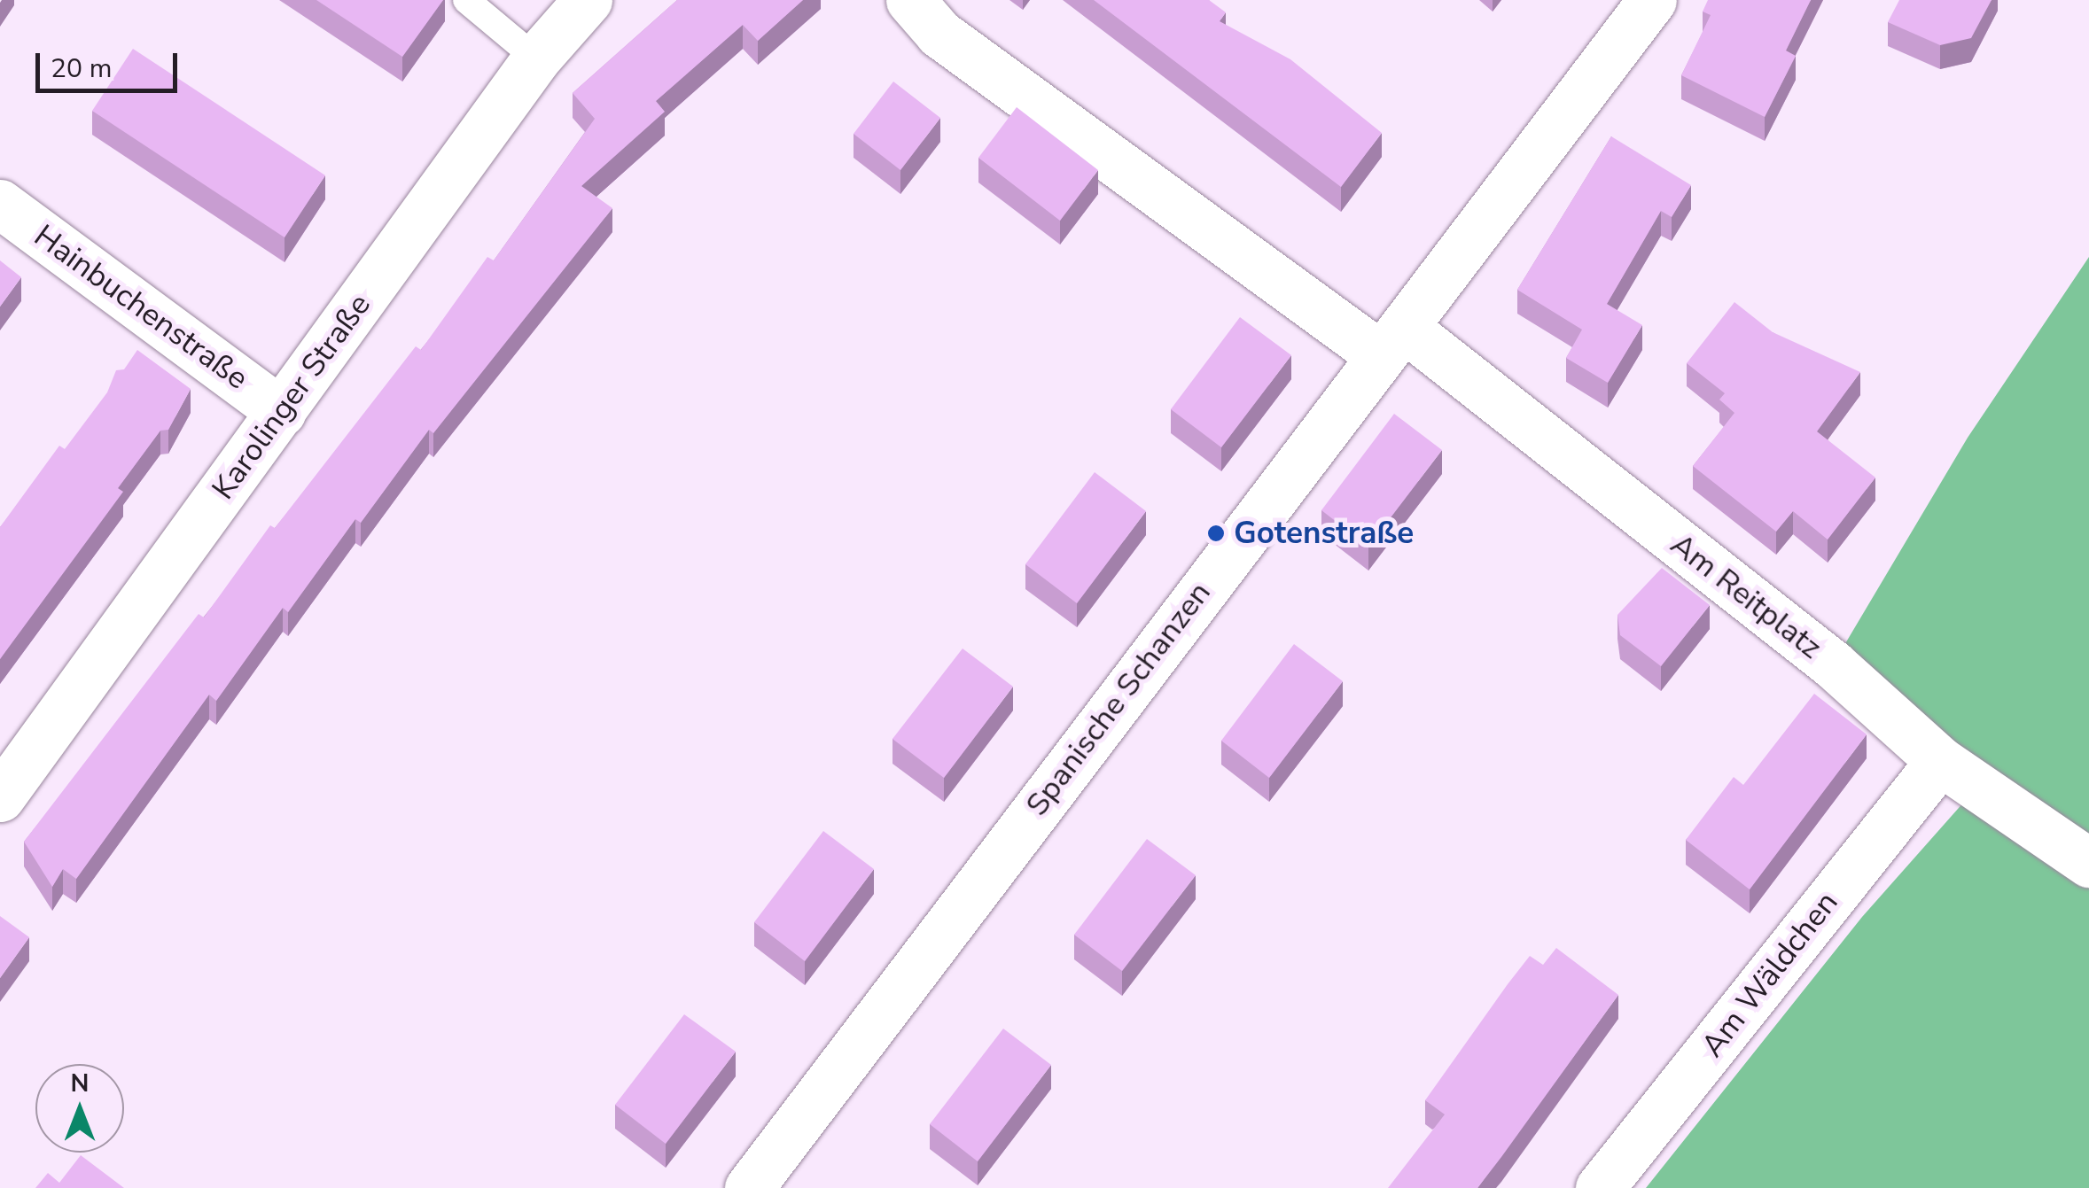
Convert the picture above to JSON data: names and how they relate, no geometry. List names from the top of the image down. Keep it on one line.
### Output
{"streets":{"street":["Hainbuchenstraße","Karolinger Straße","Am Reitplatz","Spanische Schanzen","Am Wäldchen"]},"crossings":[["Hainbuchenstraße","Karolinger Straße"],["Am Reitplatz","Spanische Schanzen"],["Am Reitplatz","Am Wäldchen"]],"places":["Gotenstraße"],"scale_bar":"20 m","north":"top"}
